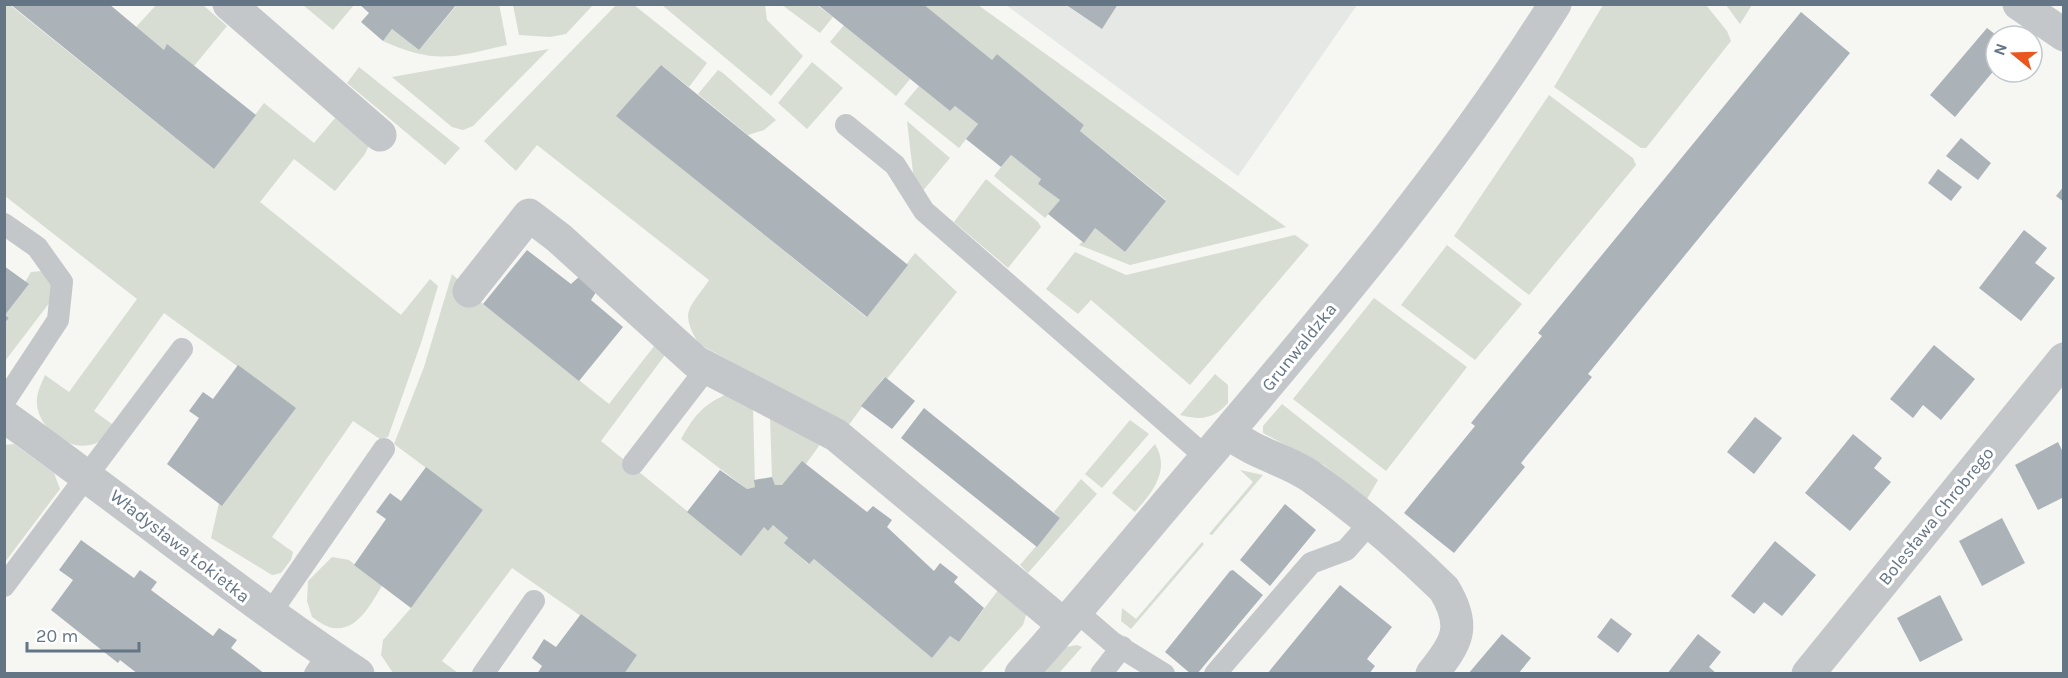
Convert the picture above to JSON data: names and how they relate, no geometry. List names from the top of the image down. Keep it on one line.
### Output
{"streets":{"street":["Grunwaldzka","Bolesława Chrobrego","Władysława Łokietka"]},"scale_bar":"20 m","north":"left"}
